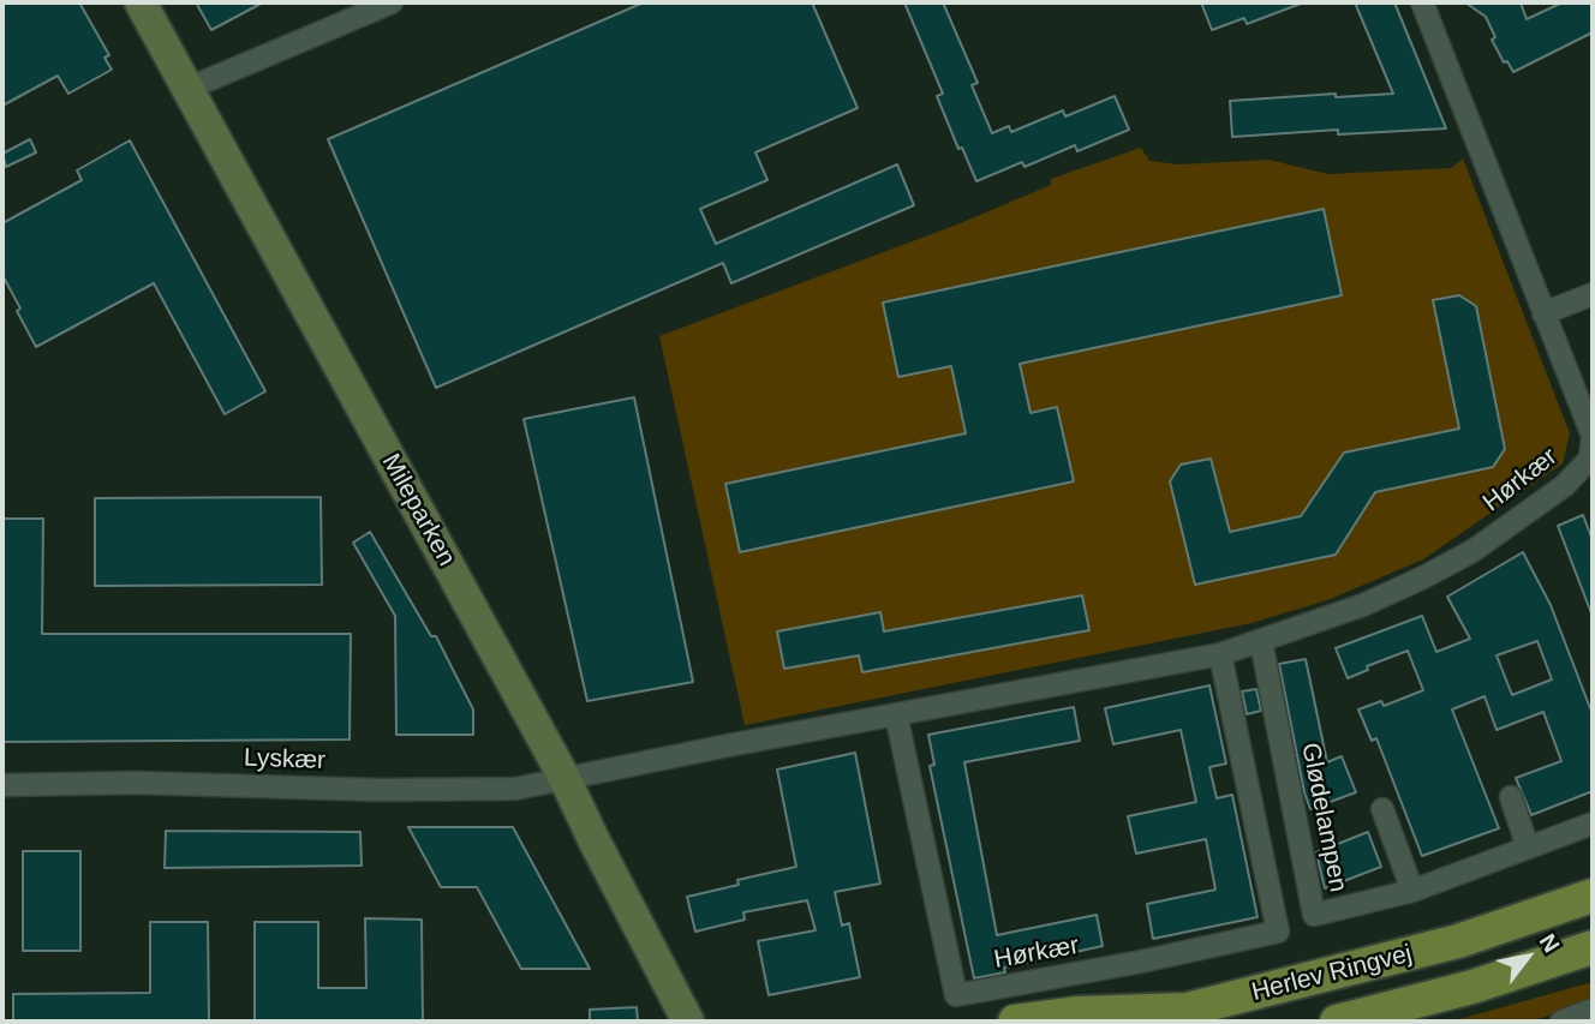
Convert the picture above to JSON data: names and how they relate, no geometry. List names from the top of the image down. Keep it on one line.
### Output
{"streets":{"main road":["Herlev Ringvej"],"street":["Hørkær","Mileparken","Lyskær","Glødelampen"]},"crossings":[["Hørkær","Mileparken"],["Hørkær","Lyskær"],["Hørkær","Glødelampen"],["Mileparken","Lyskær"]],"north":"top right"}
